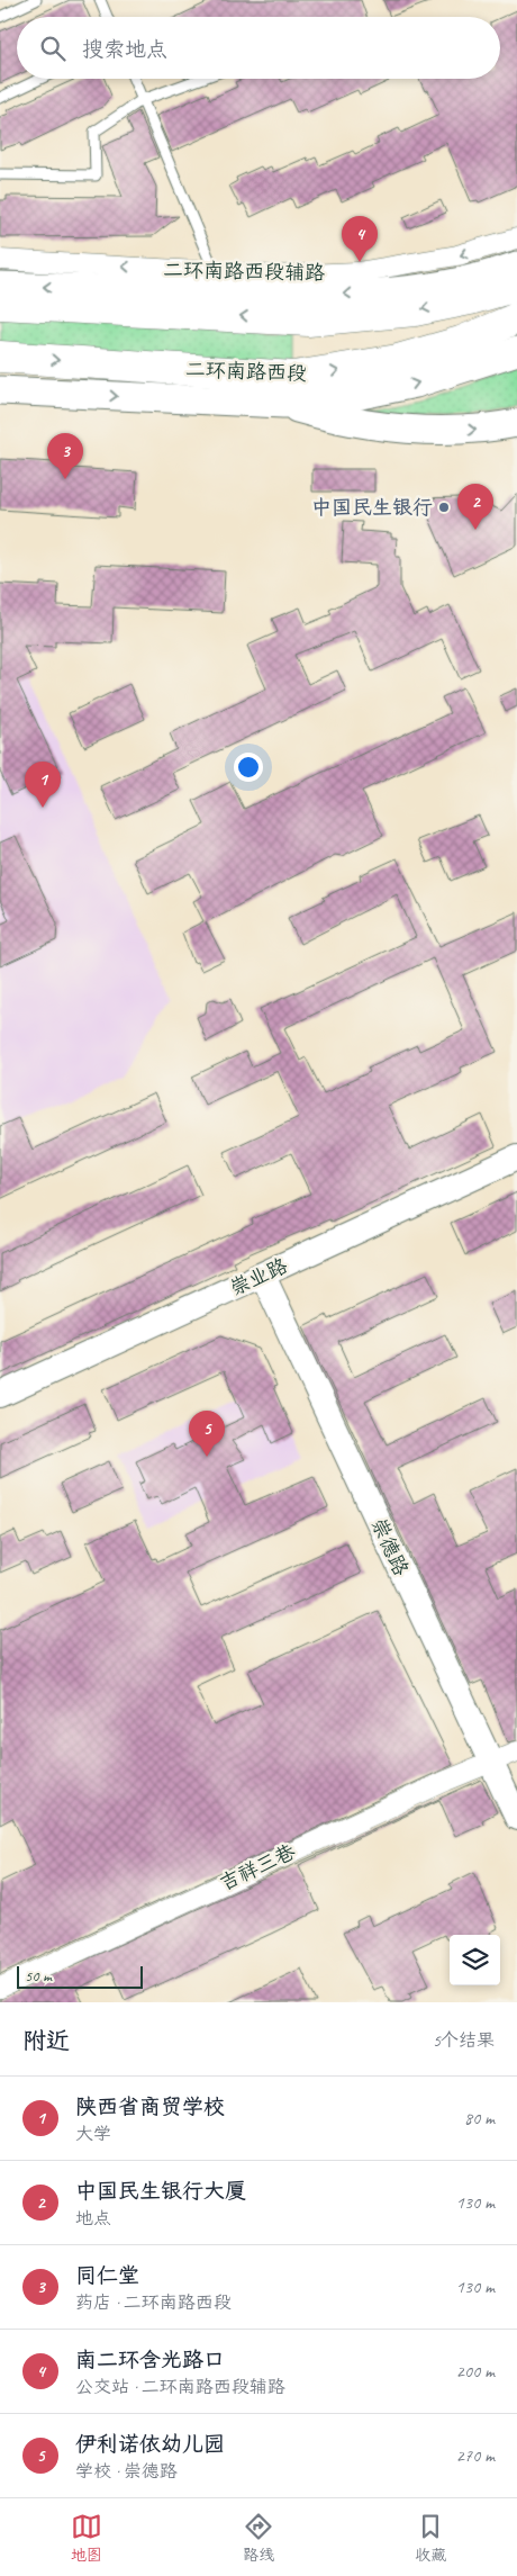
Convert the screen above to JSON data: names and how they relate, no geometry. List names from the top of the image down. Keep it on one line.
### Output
{"streets":{"highway":["二环南路西段"],"street":["二环南路西段辅路","崇业路","崇德路","吉祥三巷"]},"crossings":[["崇业路","崇德路"],["崇德路","吉祥三巷"]],"one_way":["二环南路西段辅路"],"places":["中国民生银行"],"scale_bar":"50 m","page":{"search":"搜索地点","pins":["4","3","2","1","5"],"scale":"50 m","heading":["附近","5个结果"],"list":[{"mark":"1","name":"陕西省商贸学校","note":"大学","value":"80 m"},{"mark":"2","name":"中国民生银行大厦","note":"地点","value":"130 m"},{"mark":"3","name":"同仁堂","note":"药店 · 二环南路西段","value":"130 m"},{"mark":"4","name":"南二环含光路口","note":"公交站 · 二环南路西段辅路","value":"200 m"},{"mark":"5","name":"伊利诺依幼儿园","note":"学校 · 崇德路","value":"270 m"}],"nav":["地图","路线","收藏"]}}
